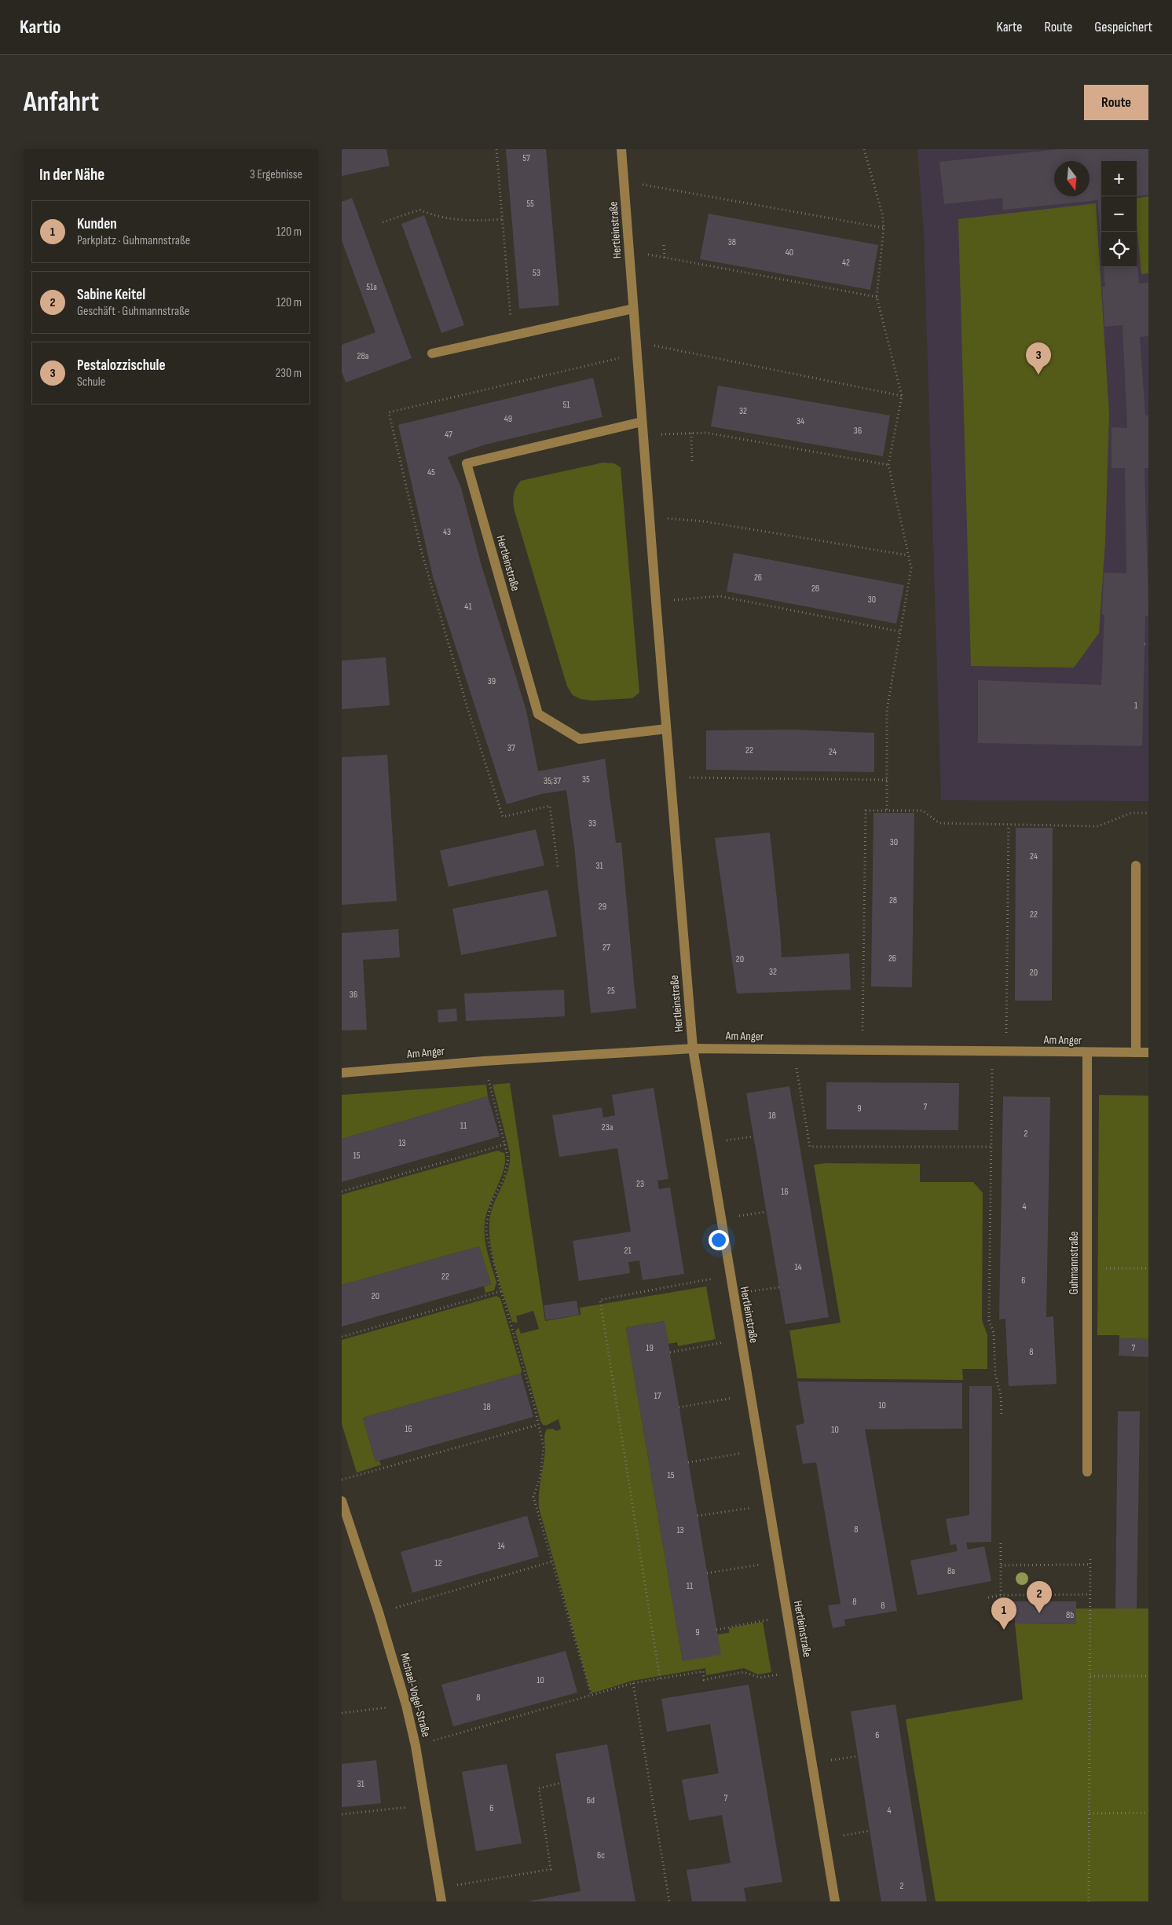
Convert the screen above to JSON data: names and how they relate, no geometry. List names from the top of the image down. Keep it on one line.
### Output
{"streets":{"street":["Hertleinstraße","Am Anger","Guhmannstraße","Michael-Vogel-Straße"]},"crossings":[["Hertleinstraße","Am Anger"],["Am Anger","Guhmannstraße"]],"house_numbers":["57","55","38","40","42","53","51a","28a","51","32","49","34","36","47","45","43","26","28","30","41","39","1","37","22","24","35","35;37","33","30","24","31","28","29","22","27","26","20","32","20","25","36","7","9","18","11","23a","2","13","15","23","16","4","21","14","22","6","20","19","7","8","17","10","18","16","10","15","8","13","14","12","8a","11","8","8","8b","9","10","8","6","31","7","6d","6","4","6c","2"],"north":"bottom","page":{"header":"Kartio","nav":["Karte","Route","Gespeichert"],"buttons":"Route","title":"Anfahrt","heading":["In der Nähe","3 Ergebnisse"],"map_buttons":["+","−"],"list":[{"mark":"1","name":"Kunden","note":"Parkplatz · Guhmannstraße","value":"120 m"},{"mark":"2","name":"Sabine Keitel","note":"Geschäft · Guhmannstraße","value":"120 m"},{"mark":"3","name":"Pestalozzischule","note":"Schule","value":"230 m"}],"pins":["3","2","1"]}}
